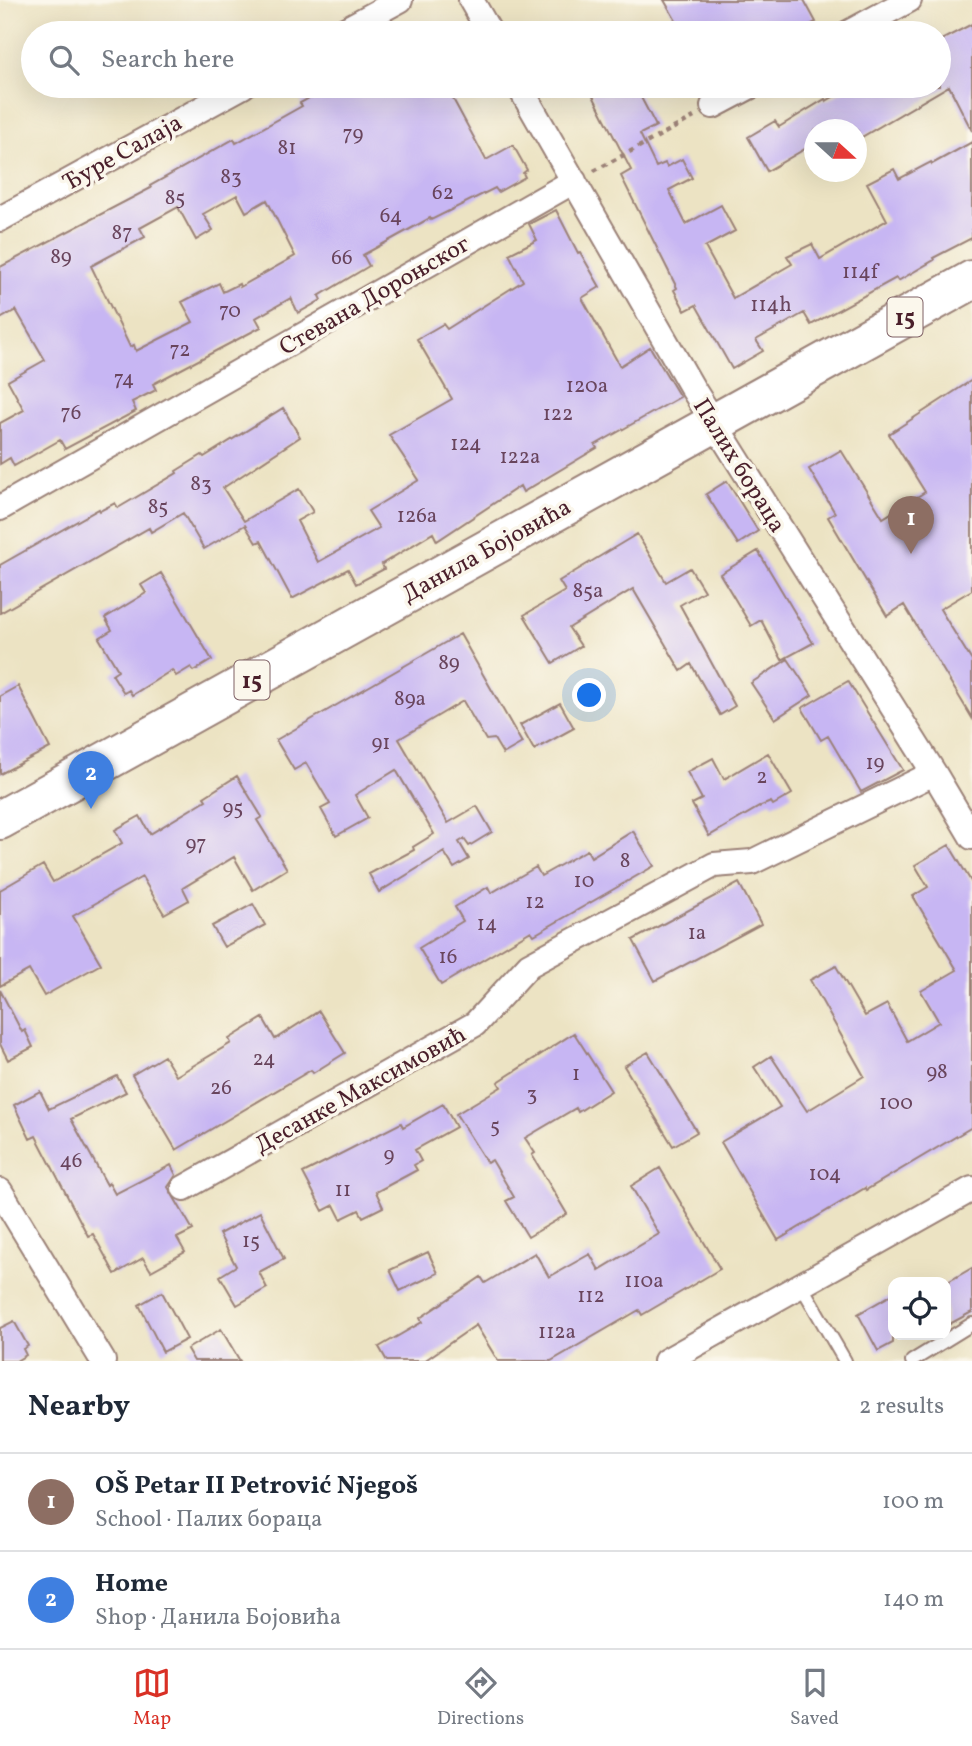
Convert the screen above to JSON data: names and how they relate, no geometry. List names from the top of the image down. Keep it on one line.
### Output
{"streets":{"main road":["15","Данила Бојовића"],"street":["Ђуре Салаја","Стевана Дороњског","Палих бораца","Десанке Максимовић"]},"crossings":[["Стевана Дороњског","Палих бораца"],["Палих бораца","Данила Бојовића"],["Палих бораца","Десанке Максимовић"]],"house_numbers":["79","81","83","62","85","64","87","89","66","114f","114h","70","72","74","120a","76","122","124","122a","83","85","126a","85a","89","89a","91","19","2","95","97","8","10","12","14","1a","16","24","98","1","26","3","100","5","9","46","104","11","15","110a","112","112a"],"north":"right","page":{"search":"Search here","pins":["1","2"],"heading":["Nearby","2 results"],"list":[{"mark":"1","name":"OŠ Petar II Petrović Njegoš","note":"School · Палих бораца","value":"100 m"},{"mark":"2","name":"Home","note":"Shop · Данила Бојовића","value":"140 m"}],"nav":["Map","Directions","Saved"]}}
